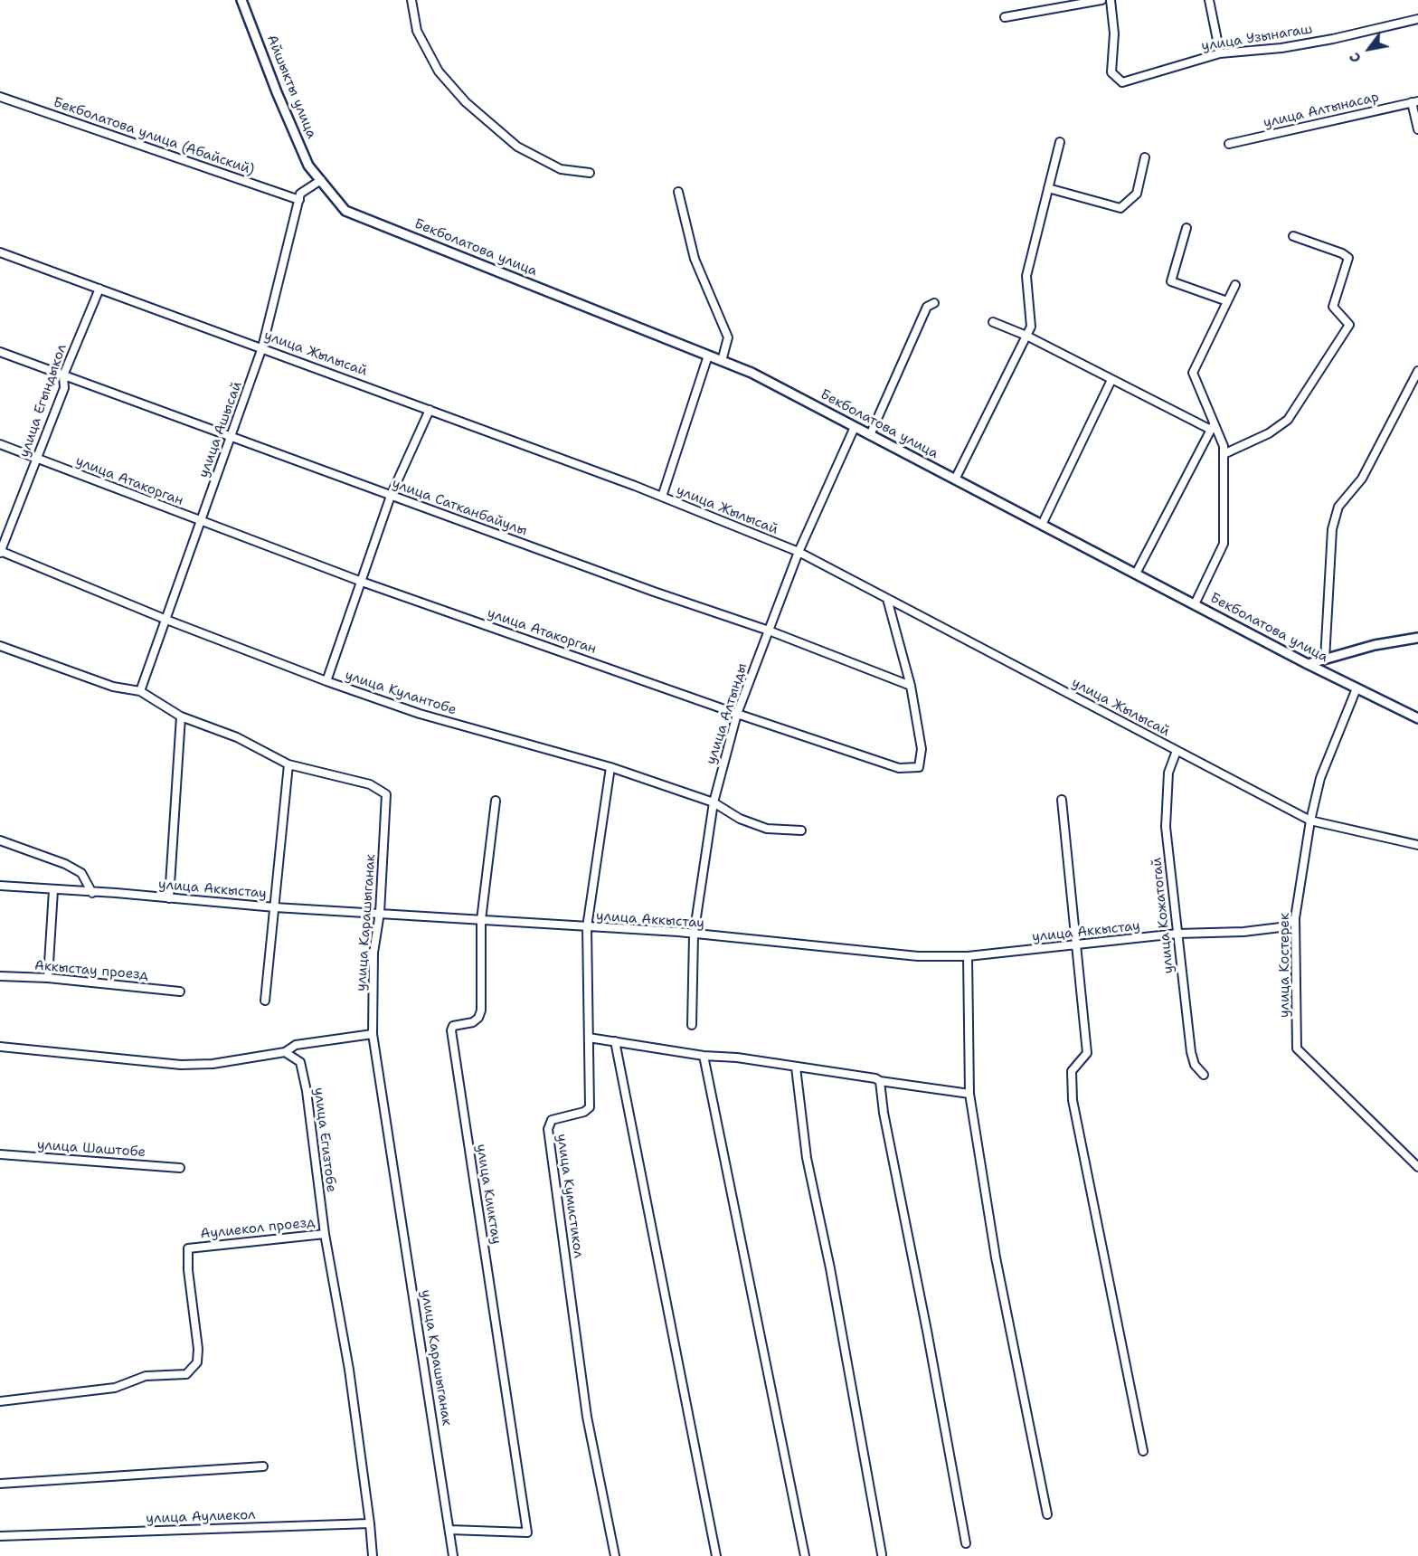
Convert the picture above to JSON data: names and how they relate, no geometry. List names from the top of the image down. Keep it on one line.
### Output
{"streets":{"street":["улица Узынагаш","Айшыкты улица","улица Алтынасар","Бекболатова улица (Абайский)","Бекболатова улица","улица Жылысай","улица Егындыкол","улица Ашысай","улица Атакорган","улица Сатканбайулы","улица Кулантобе","улица Алтынды","улица Аккыстау","улица Кожатогай","улица Карашыганак","улица Костерек","Аккыстау проезд","улица Егизтобе","улица Шаштобе","улица Кииктау","улица Кумистикол","Аулиекол проезд","улица Аулиекол"]},"crossings":[["Айшыкты улица","Бекболатова улица"],["Бекболатова улица (Абайский)","улица Ашысай"],["Бекболатова улица","улица Алтынды"],["Бекболатова улица","улица Костерек"],["улица Жылысай","улица Егындыкол"],["улица Жылысай","улица Ашысай"],["улица Жылысай","улица Атакорган"],["улица Жылысай","улица Алтынды"],["улица Жылысай","улица Кожатогай"],["улица Жылысай","улица Костерек"],["улица Егындыкол","улица Атакорган"],["улица Егындыкол","улица Сатканбайулы"],["улица Егындыкол","улица Кулантобе"],["улица Ашысай","улица Атакорган"],["улица Ашысай","улица Сатканбайулы"],["улица Ашысай","улица Кулантобе"],["улица Ашысай","улица Карашыганак"],["улица Атакорган","улица Сатканбайулы"],["улица Атакорган","улица Алтынды"],["улица Сатканбайулы","улица Алтынды"],["улица Кулантобе","улица Алтынды"],["улица Кулантобе","улица Кумистикол"],["улица Алтынды","улица Аккыстау"],["улица Аккыстау","улица Кожатогай"],["улица Аккыстау","улица Карашыганак"],["улица Аккыстау","улица Костерек"],["улица Аккыстау","улица Кииктау"],["улица Аккыстау","улица Кумистикол"],["улица Карашыганак","улица Кииктау"],["улица Егизтобе","Аулиекол проезд"],["улица Егизтобе","улица Аулиекол"]],"north":"bottom left"}
